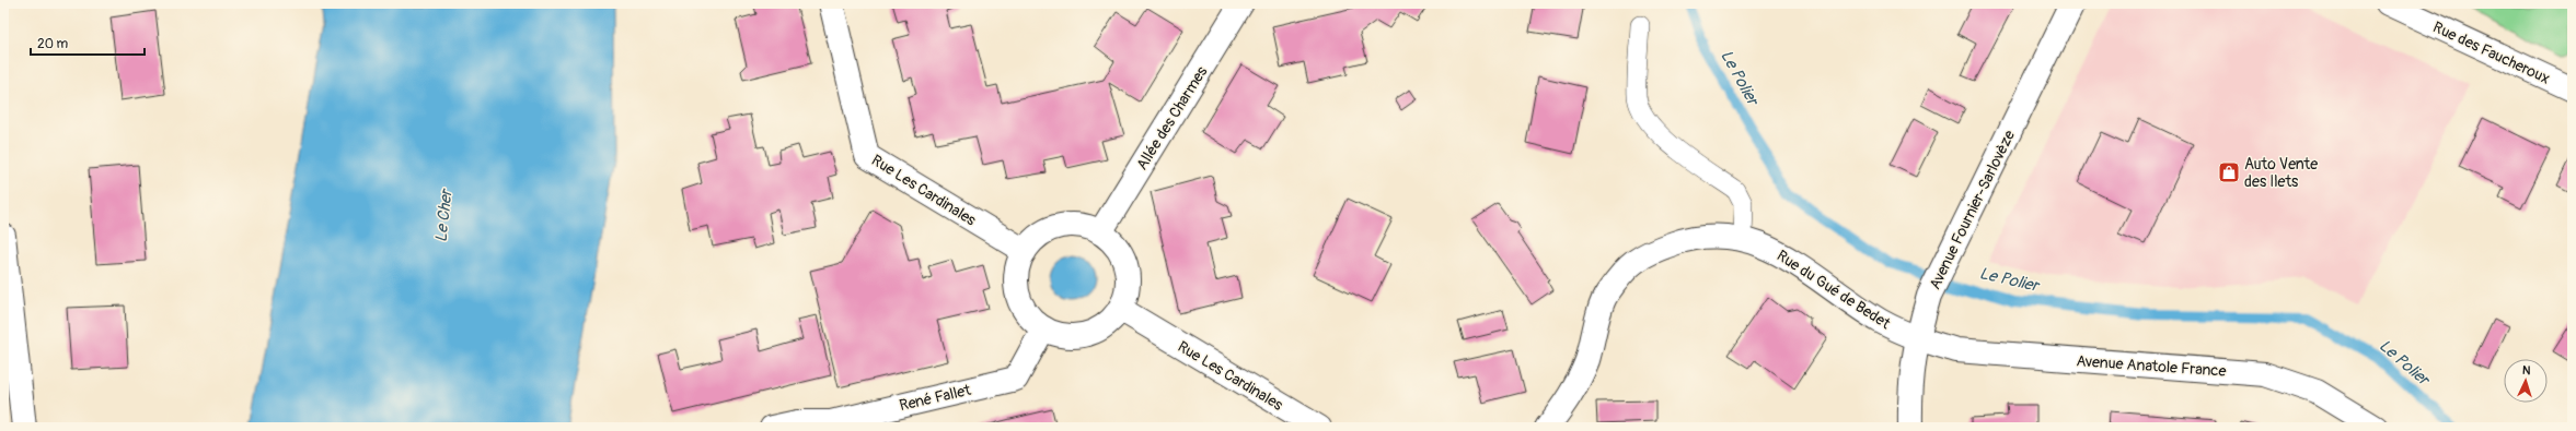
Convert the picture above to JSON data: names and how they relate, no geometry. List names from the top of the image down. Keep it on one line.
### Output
{"streets":{"street":["Rue des Faucheroux","Allée des Charmes","Rue Les Cardinales","Avenue Fournier-Sarlovèze","Rue du Gué de Bedet","Avenue Anatole France","René Fallet"]},"crossings":[["Allée des Charmes","Rue Les Cardinales"],["Allée des Charmes","René Fallet"],["Rue Les Cardinales","René Fallet"],["Avenue Fournier-Sarlovèze","Rue du Gué de Bedet"],["Avenue Fournier-Sarlovèze","Avenue Anatole France"],["Rue du Gué de Bedet","Avenue Anatole France"]],"water":["Le Polier","Le Cher"],"places":{"shop":["Auto Vente des Ilets"]},"scale_bar":"20 m","north":"top"}
